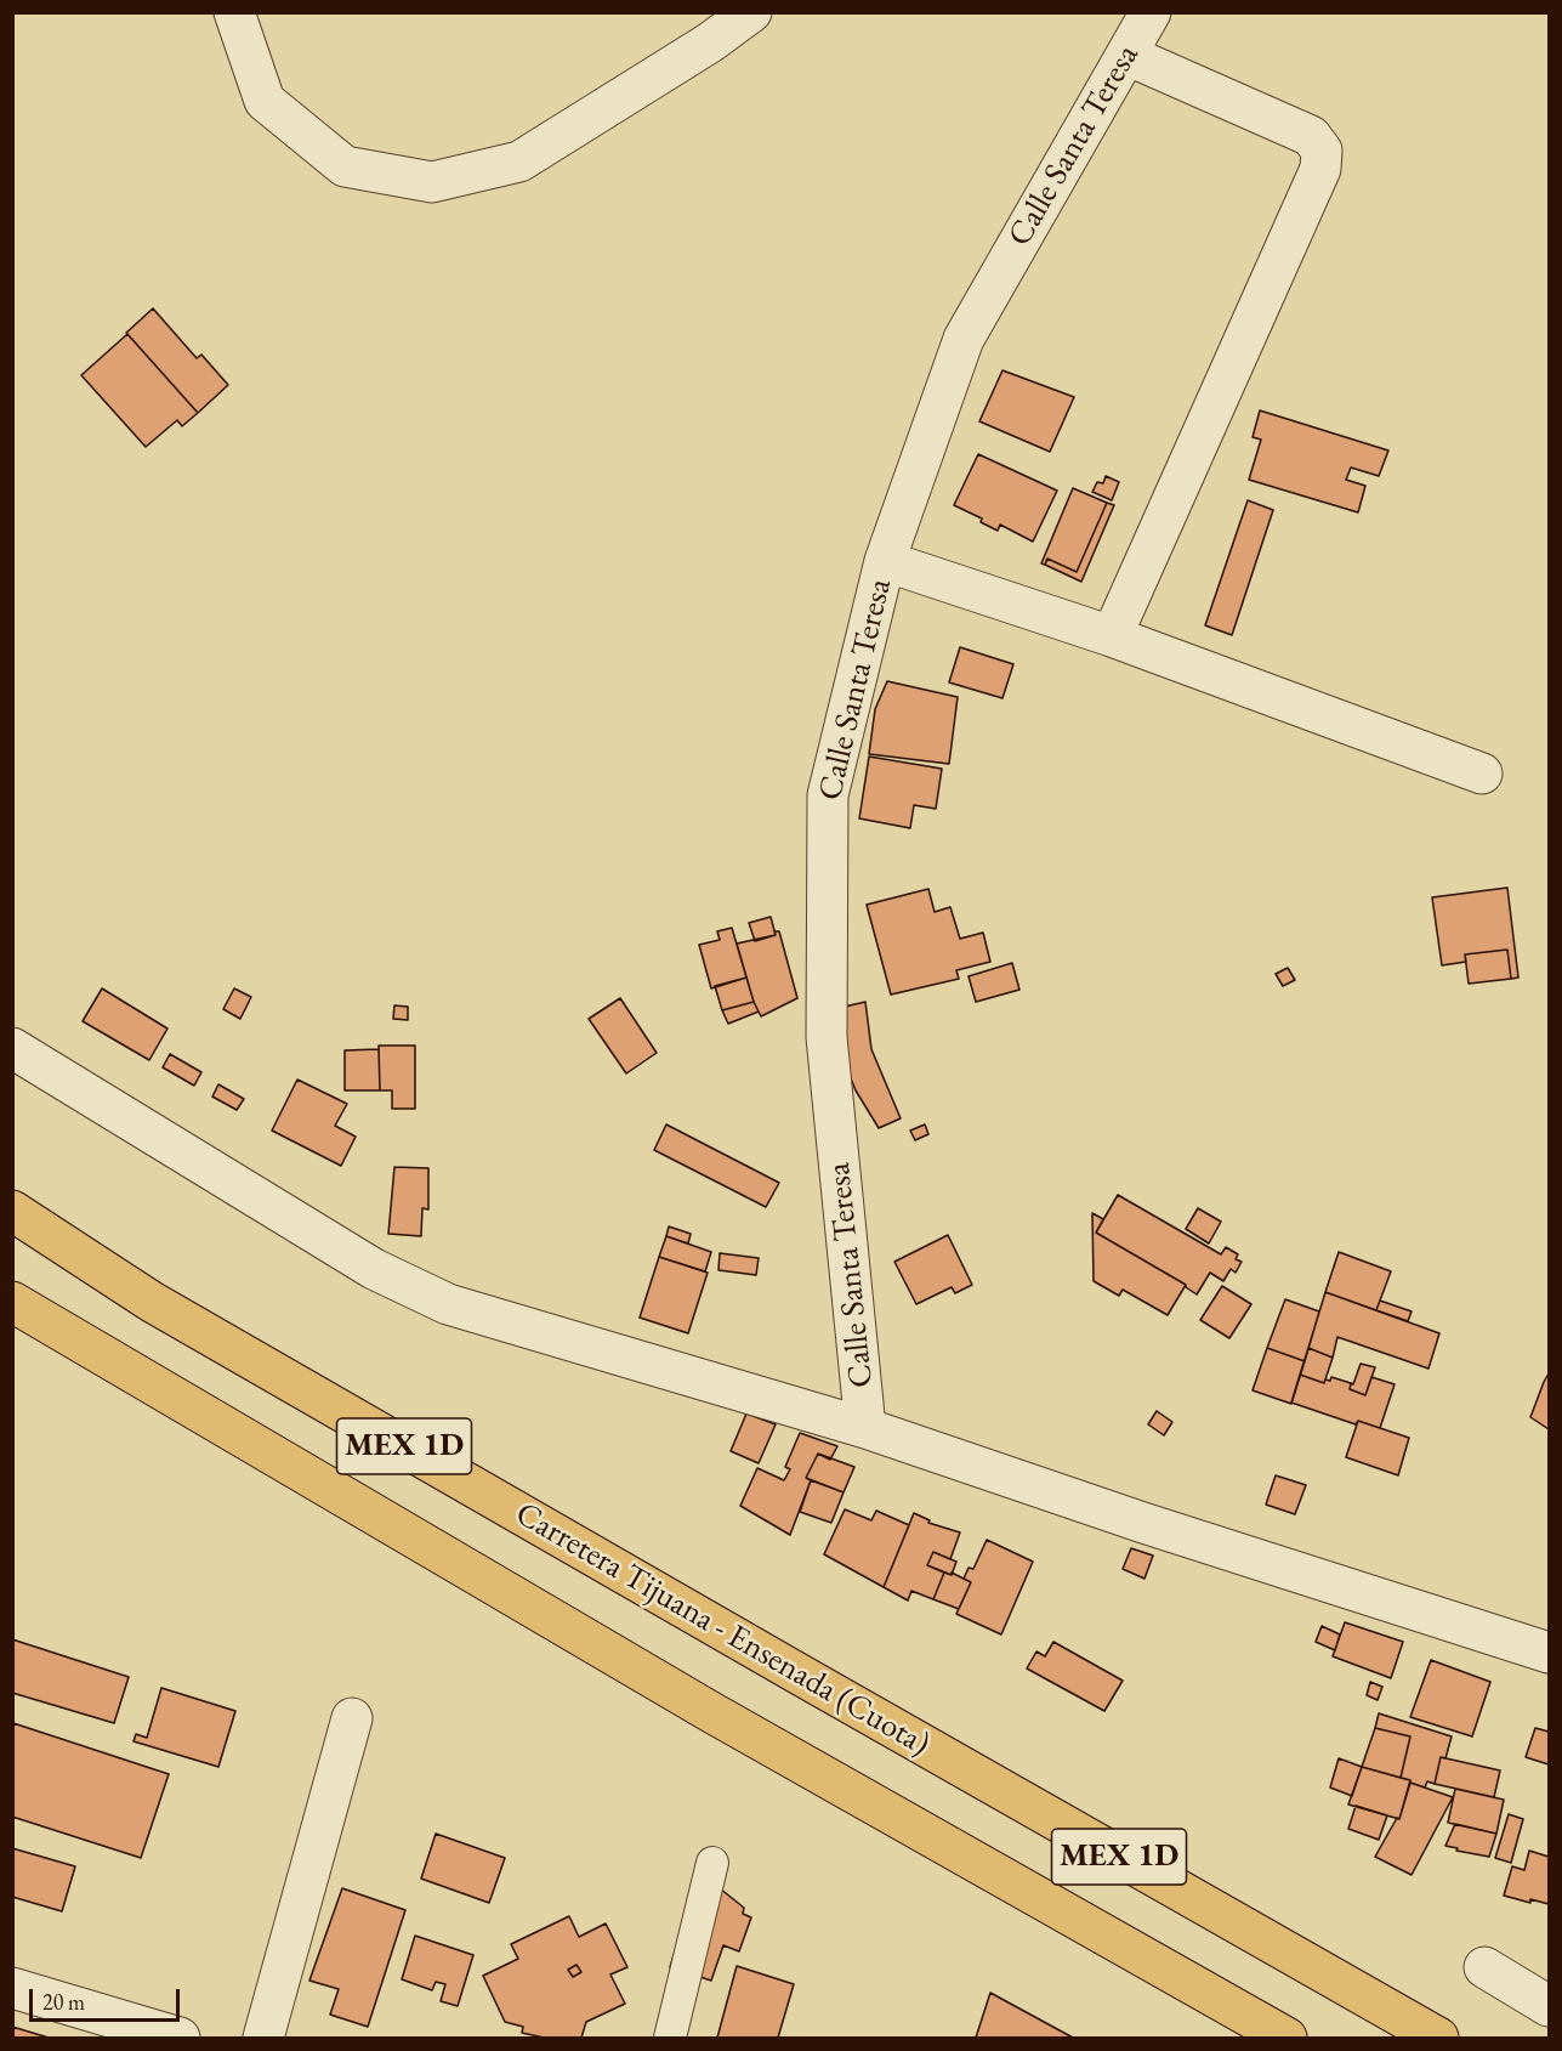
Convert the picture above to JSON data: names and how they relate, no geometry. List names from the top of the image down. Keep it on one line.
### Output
{"streets":{"highway":["MEX 1D","Carretera Tijuana - Ensenada (Cuota)"],"street":["Calle Santa Teresa"]},"scale_bar":"20 m"}
